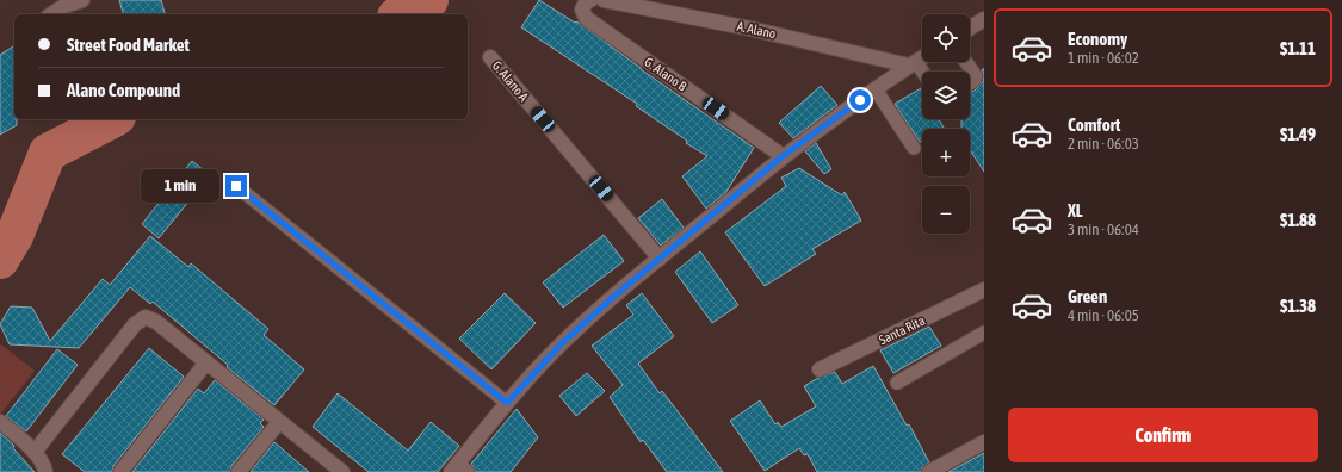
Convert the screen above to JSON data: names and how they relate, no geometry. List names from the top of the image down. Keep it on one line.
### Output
{"streets":{"street":["A. Alano","G. Alano B","G. Alano A","Santa Rita"]},"page":{"list":[{"name":"Economy","note":"1 min · 06:02","value":"$1.11"},{"name":"Comfort","note":"2 min · 06:03","value":"$1.49"},{"name":"XL","note":"3 min · 06:04","value":"$1.88"},{"name":"Green","note":"4 min · 06:05","value":"$1.38"}],"map_buttons":["+","−"],"banner":["Street Food Market","Alano Compound"],"bubble":"1 min","buttons":"Confirm"}}
